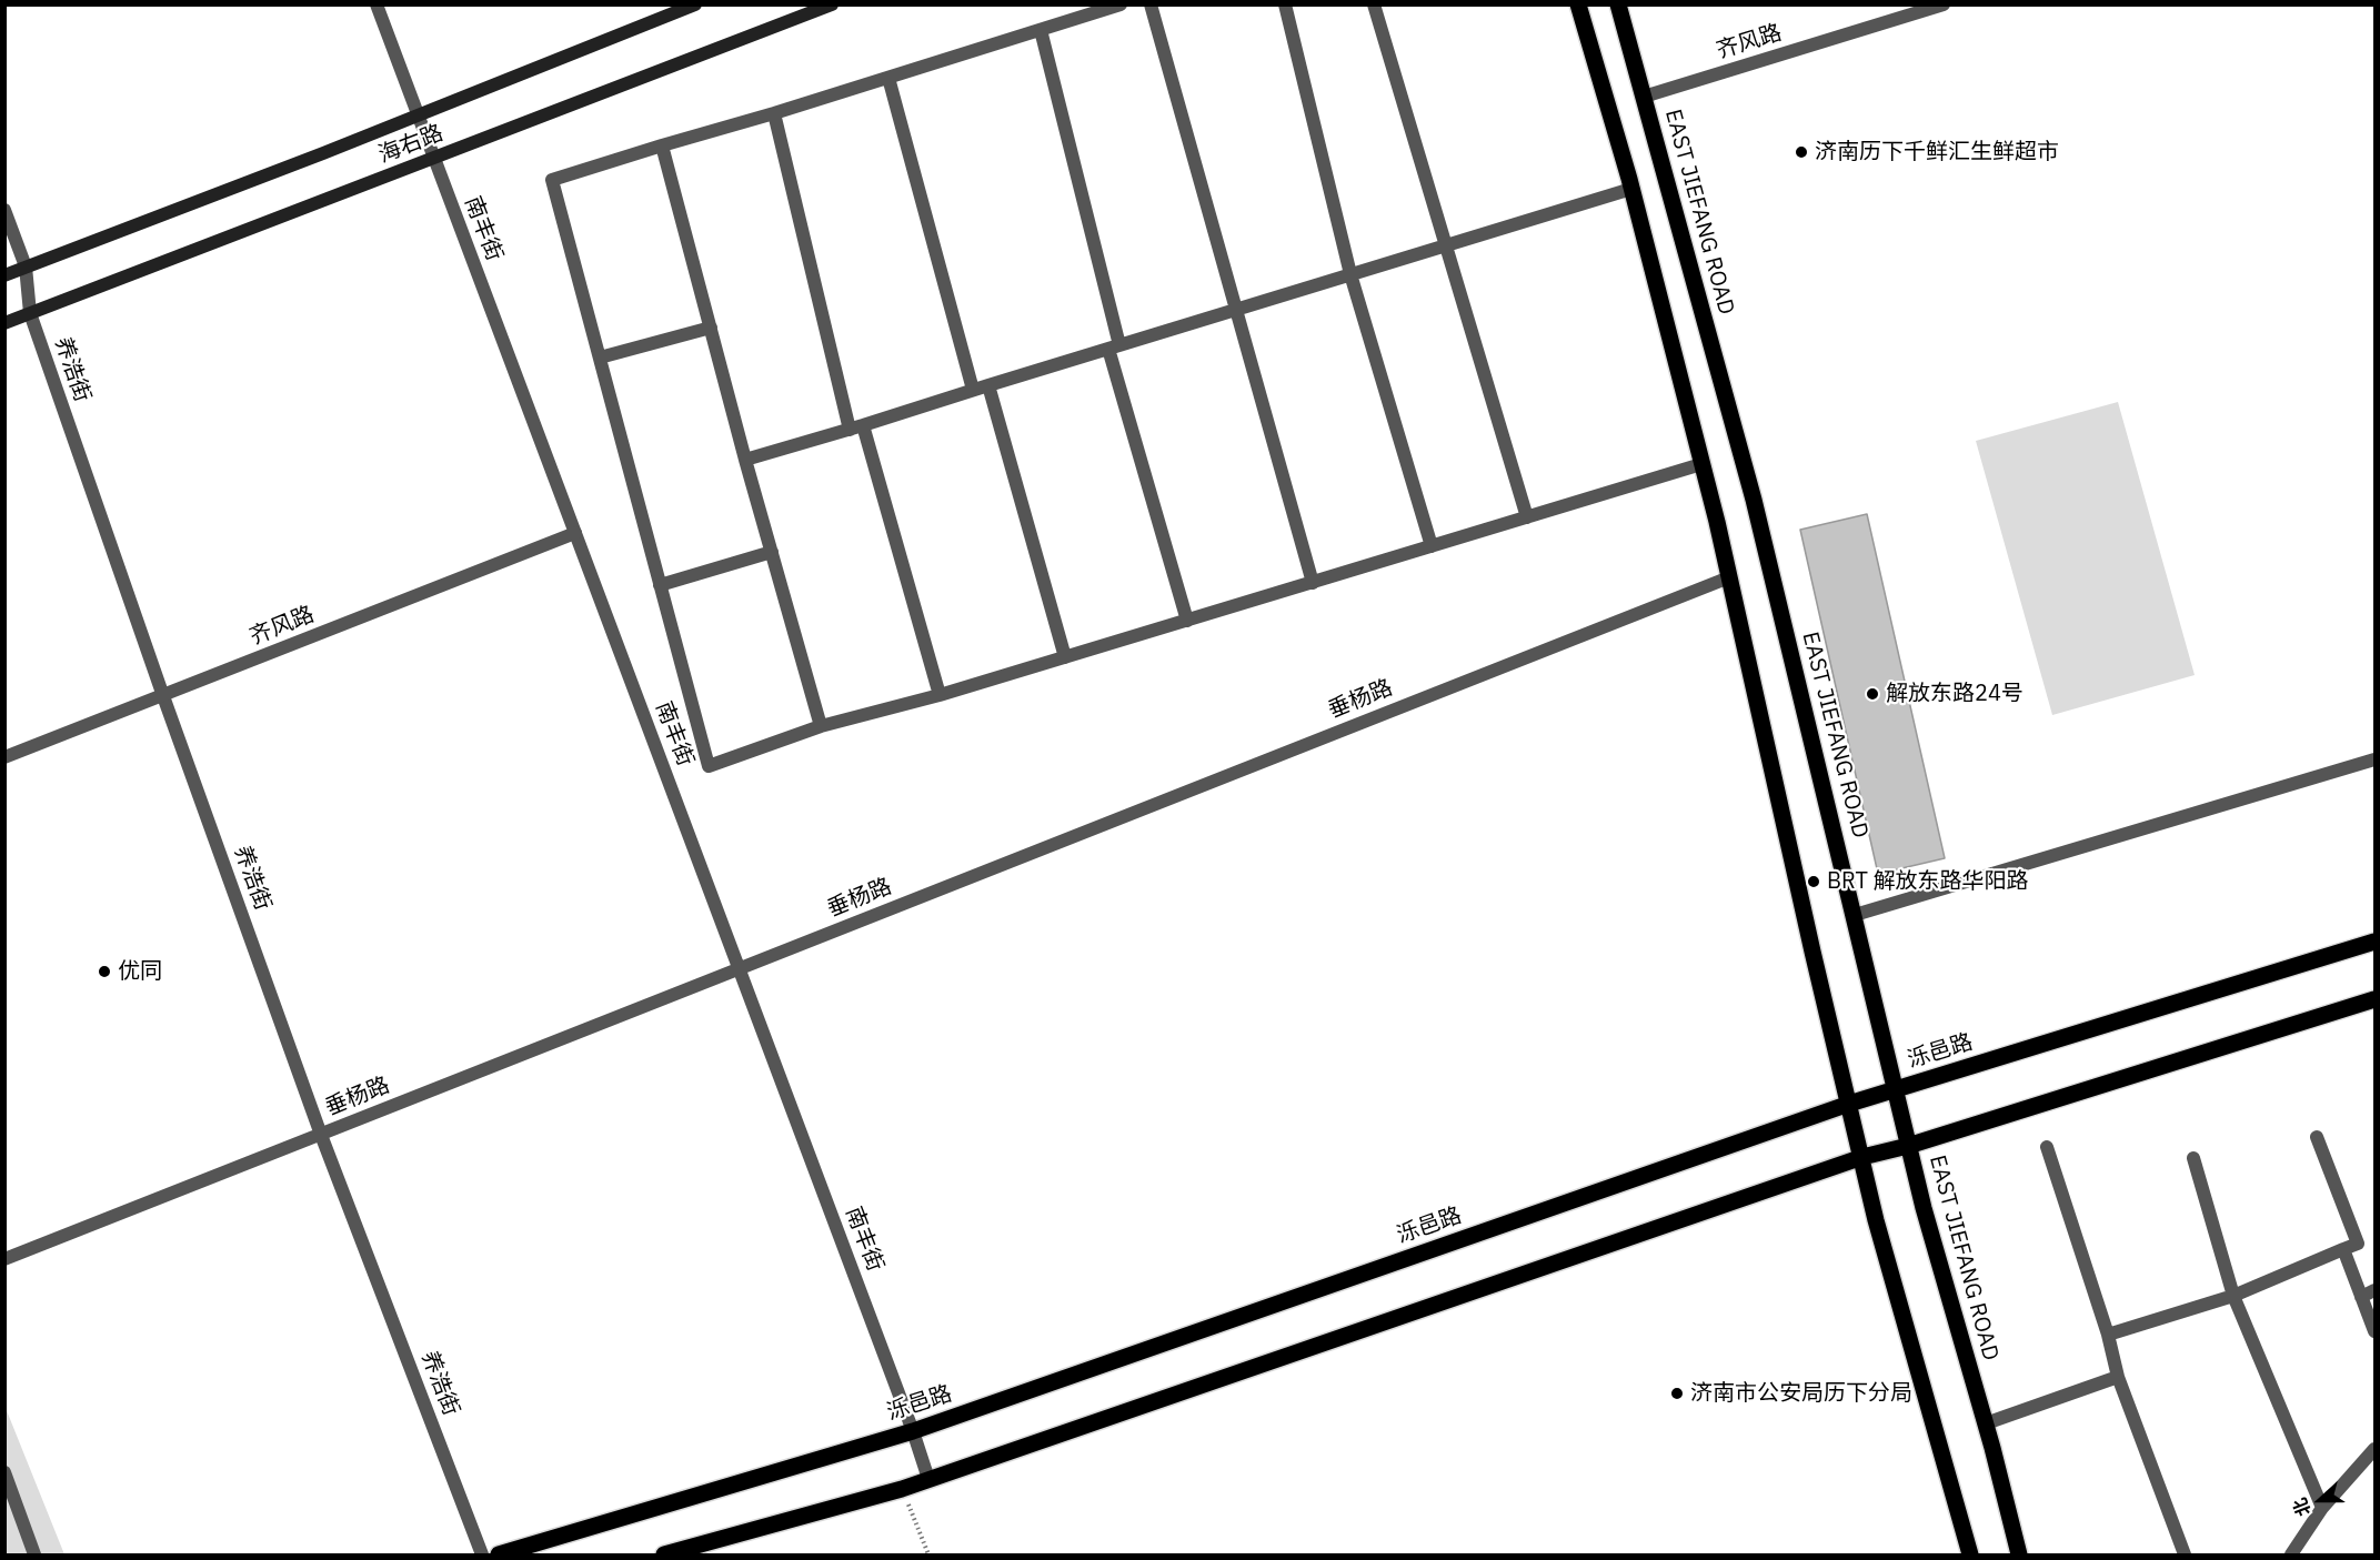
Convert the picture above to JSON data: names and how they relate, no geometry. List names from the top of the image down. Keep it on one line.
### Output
{"streets":{"main road":["海右路","EAST JIEFANG ROAD","泺邑路"],"street":["齐风路","南丰街","养浩街","垂杨路"]},"crossings":[["齐风路","EAST JIEFANG ROAD"],["齐风路","南丰街"],["齐风路","养浩街"],["海右路","南丰街"],["海右路","养浩街"],["EAST JIEFANG ROAD","泺邑路"],["南丰街","垂杨路"],["南丰街","泺邑路"],["养浩街","垂杨路"]],"places":["济南历下千鲜汇生鲜超市","解放东路24号","BRT 解放东路华阳路","优同","济南市公安局历下分局"],"north":"left"}
